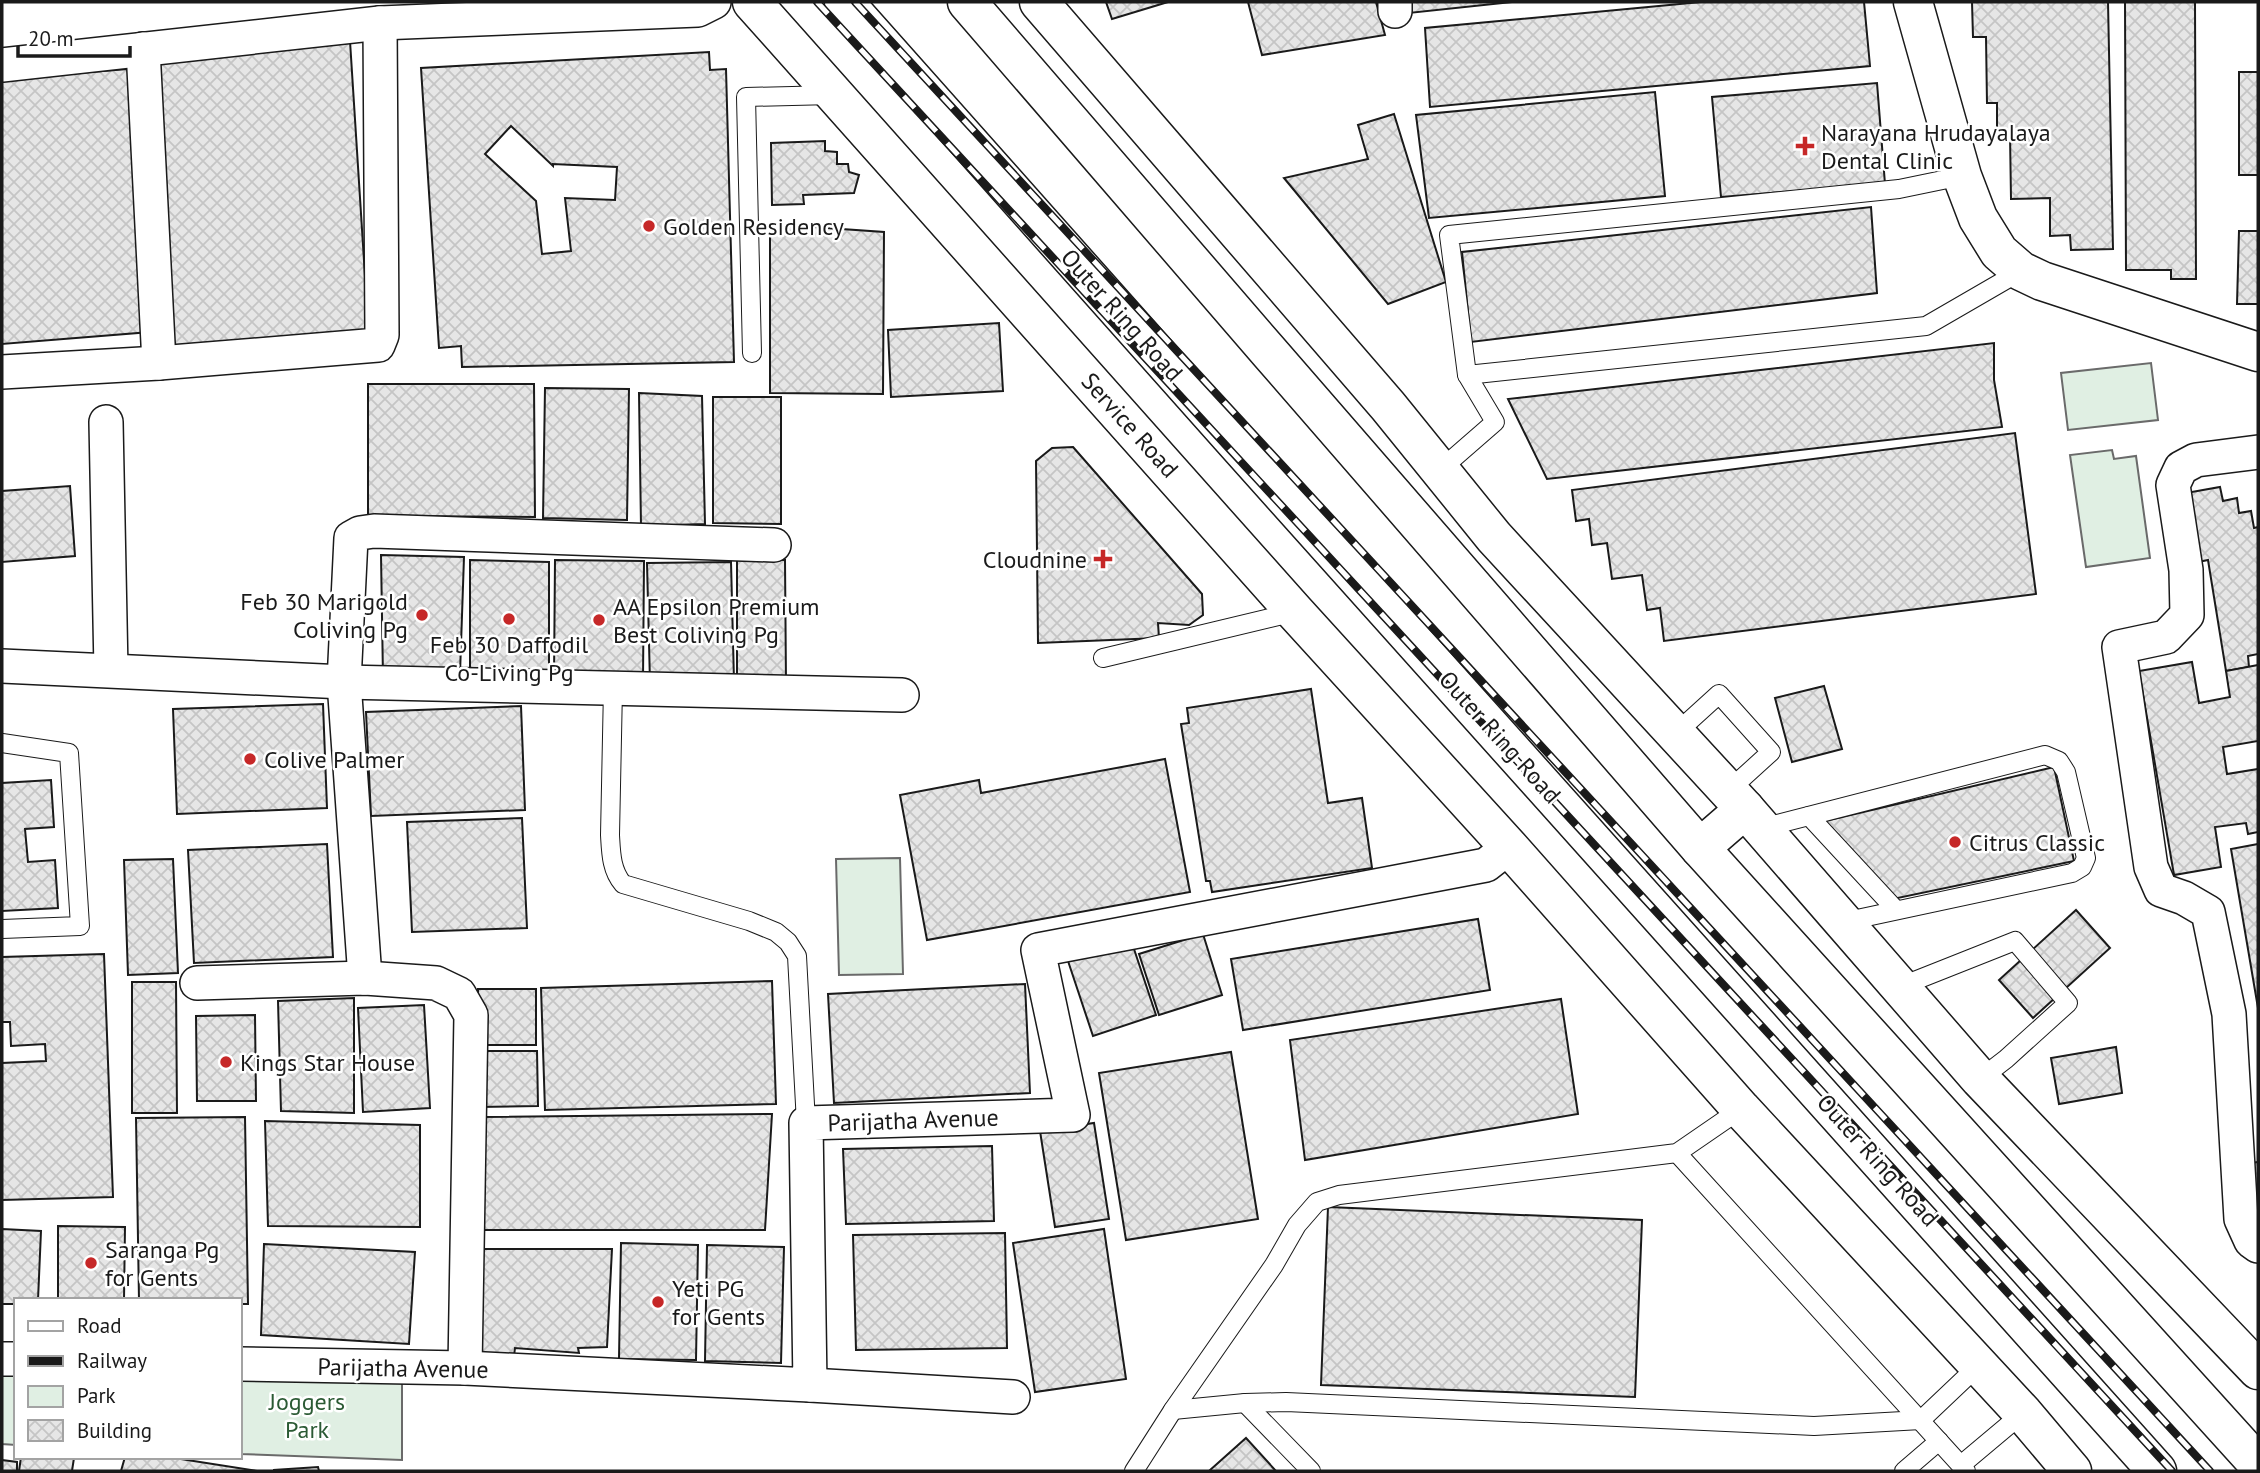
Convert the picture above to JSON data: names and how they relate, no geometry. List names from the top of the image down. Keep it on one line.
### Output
{"streets":{"main road":["Outer Ring Road","Service Road"],"street":["Parijatha Avenue"]},"crossings":[["Service Road","Parijatha Avenue"]],"parks":["Joggers Park"],"places":{"health":["Narayana Hrudayalaya Dental Clinic","Cloudnine"],"other":["Golden Residency","Feb 30 Marigold Coliving Pg","Feb 30 Daffodil Co-Living Pg","AA Epsilon Premium Best Coliving Pg","Colive Palmer","Citrus Classic","Kings Star House","Saranga Pg for Gents","Yeti PG for Gents"]},"legend":["Road","Railway","Park","Building"],"scale_bar":"20 m"}
